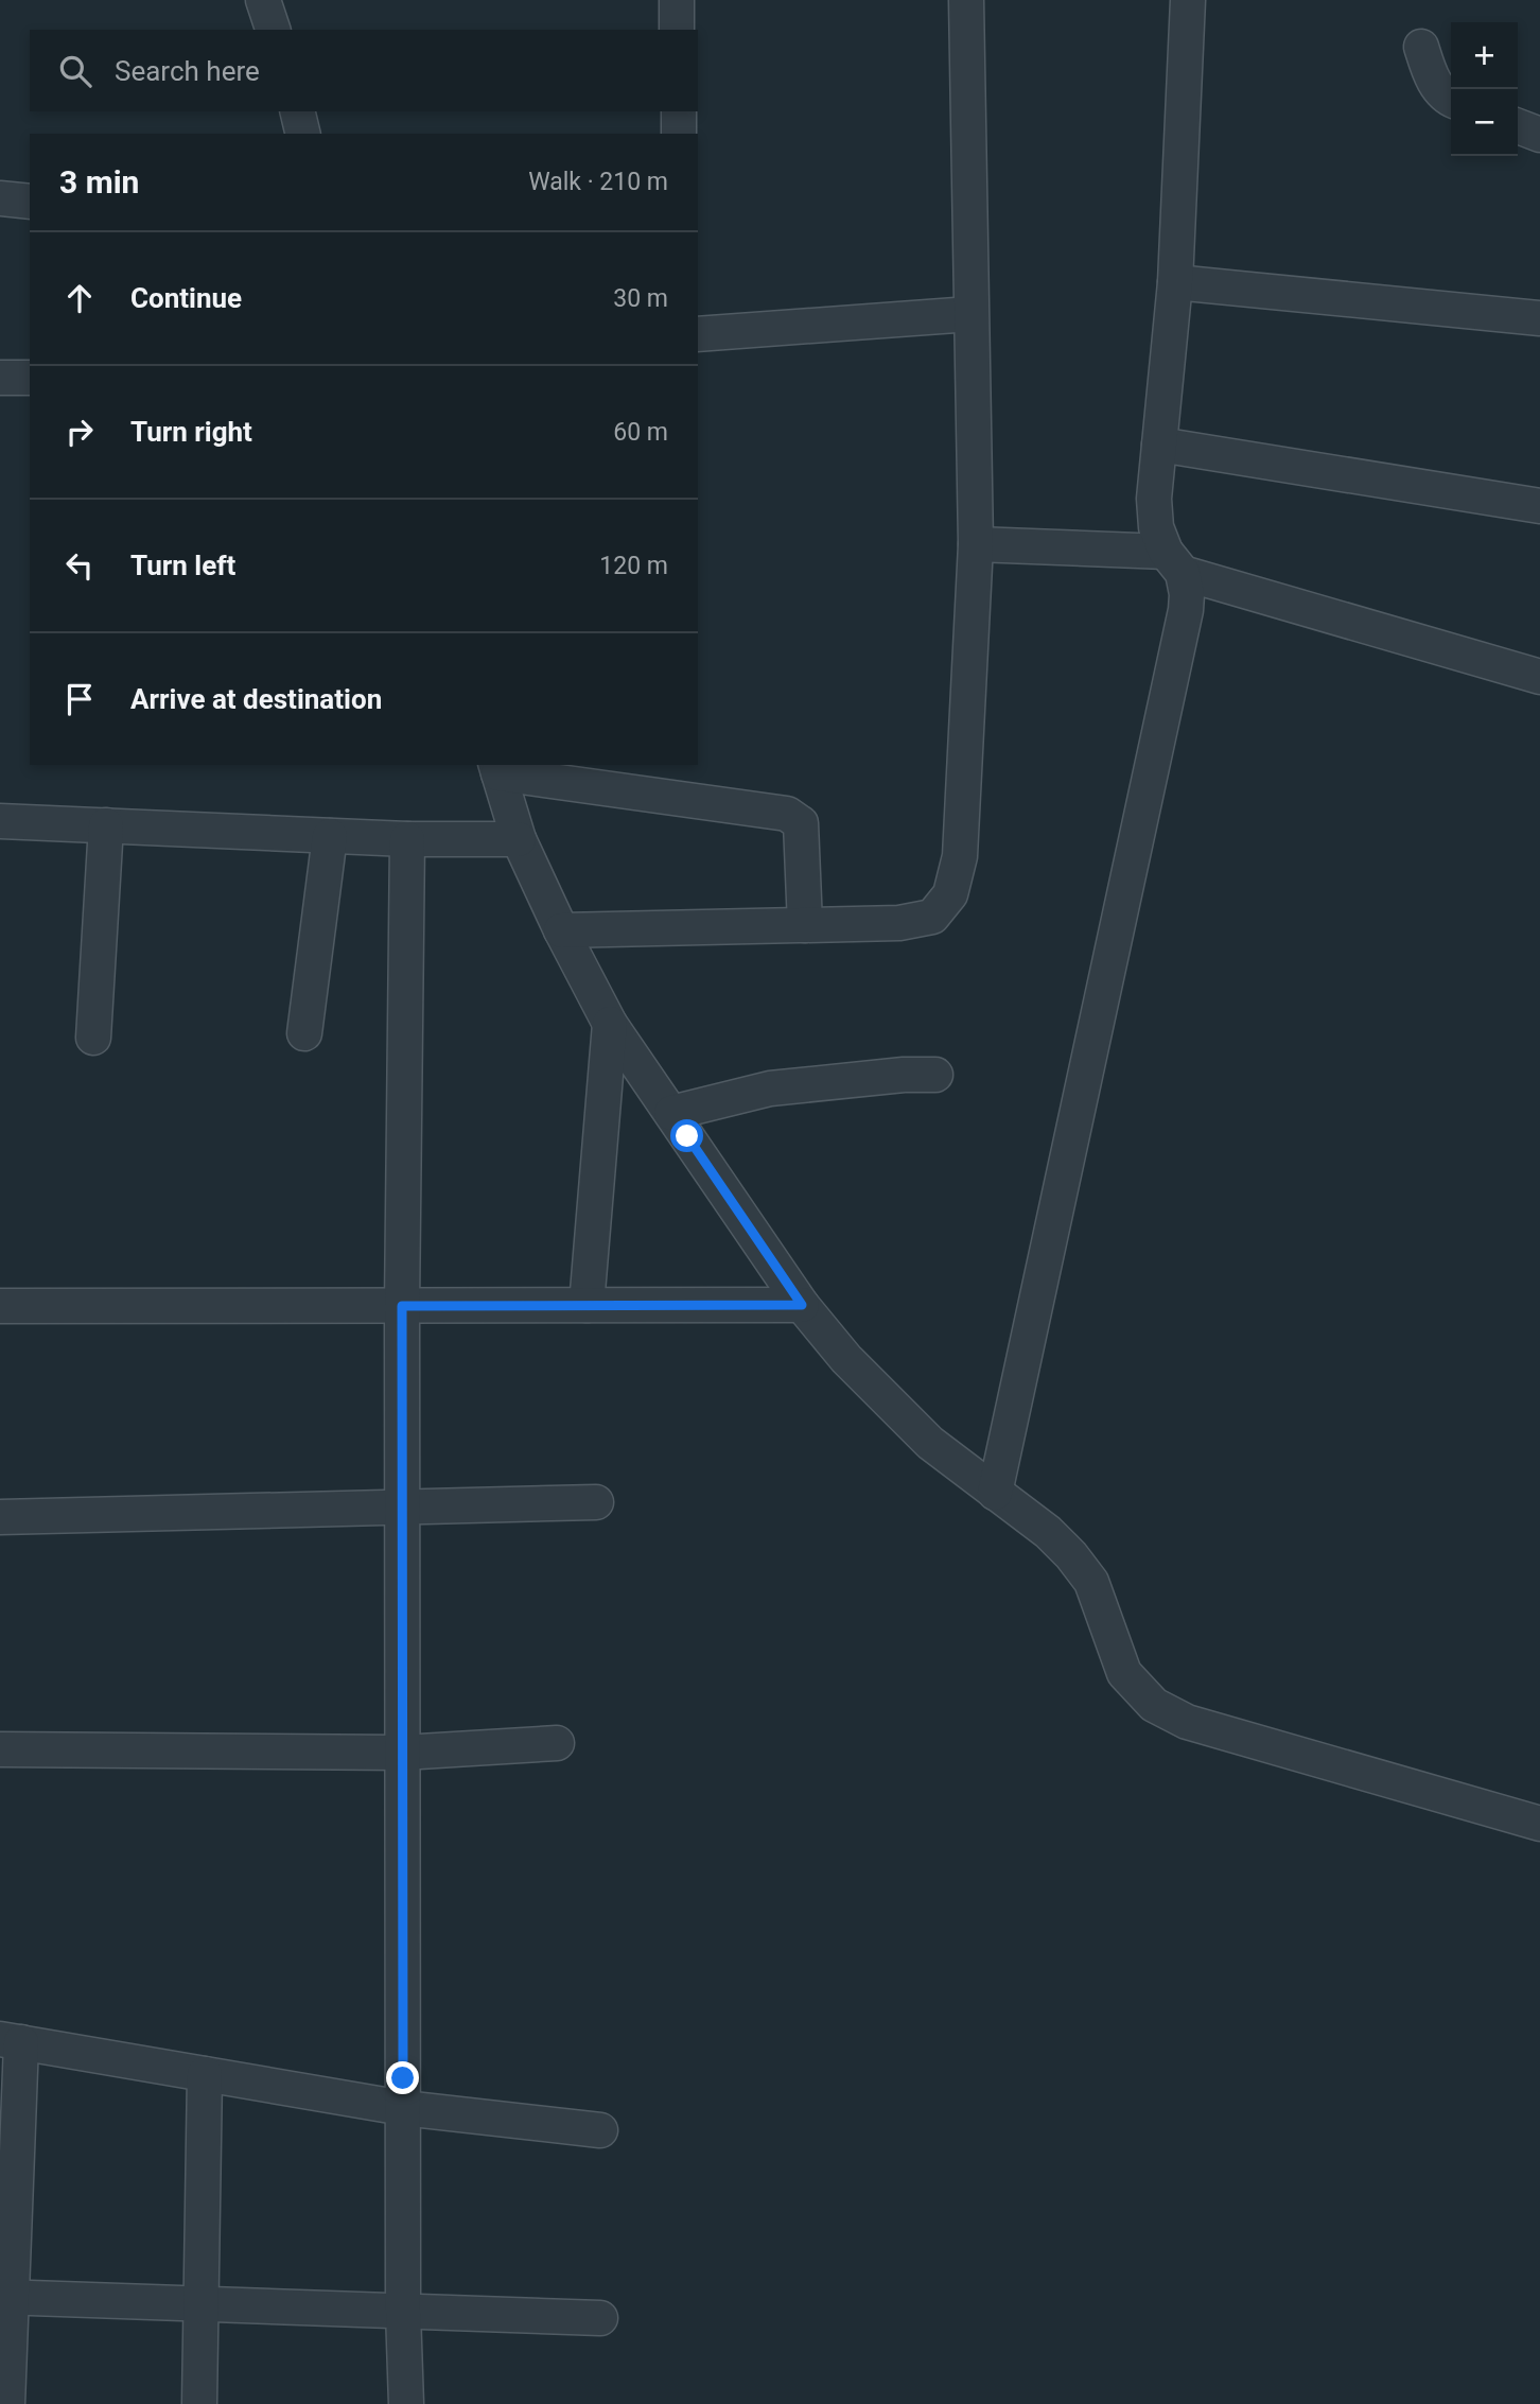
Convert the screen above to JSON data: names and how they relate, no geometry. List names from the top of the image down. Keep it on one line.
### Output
{"page":{"map_buttons":["+","−"],"search":"Search here","heading":["3 min","Walk · 210 m"],"list":[["Continue","30 m"],["Turn right","60 m"],["Turn left","120 m"],"Arrive at destination"]}}
